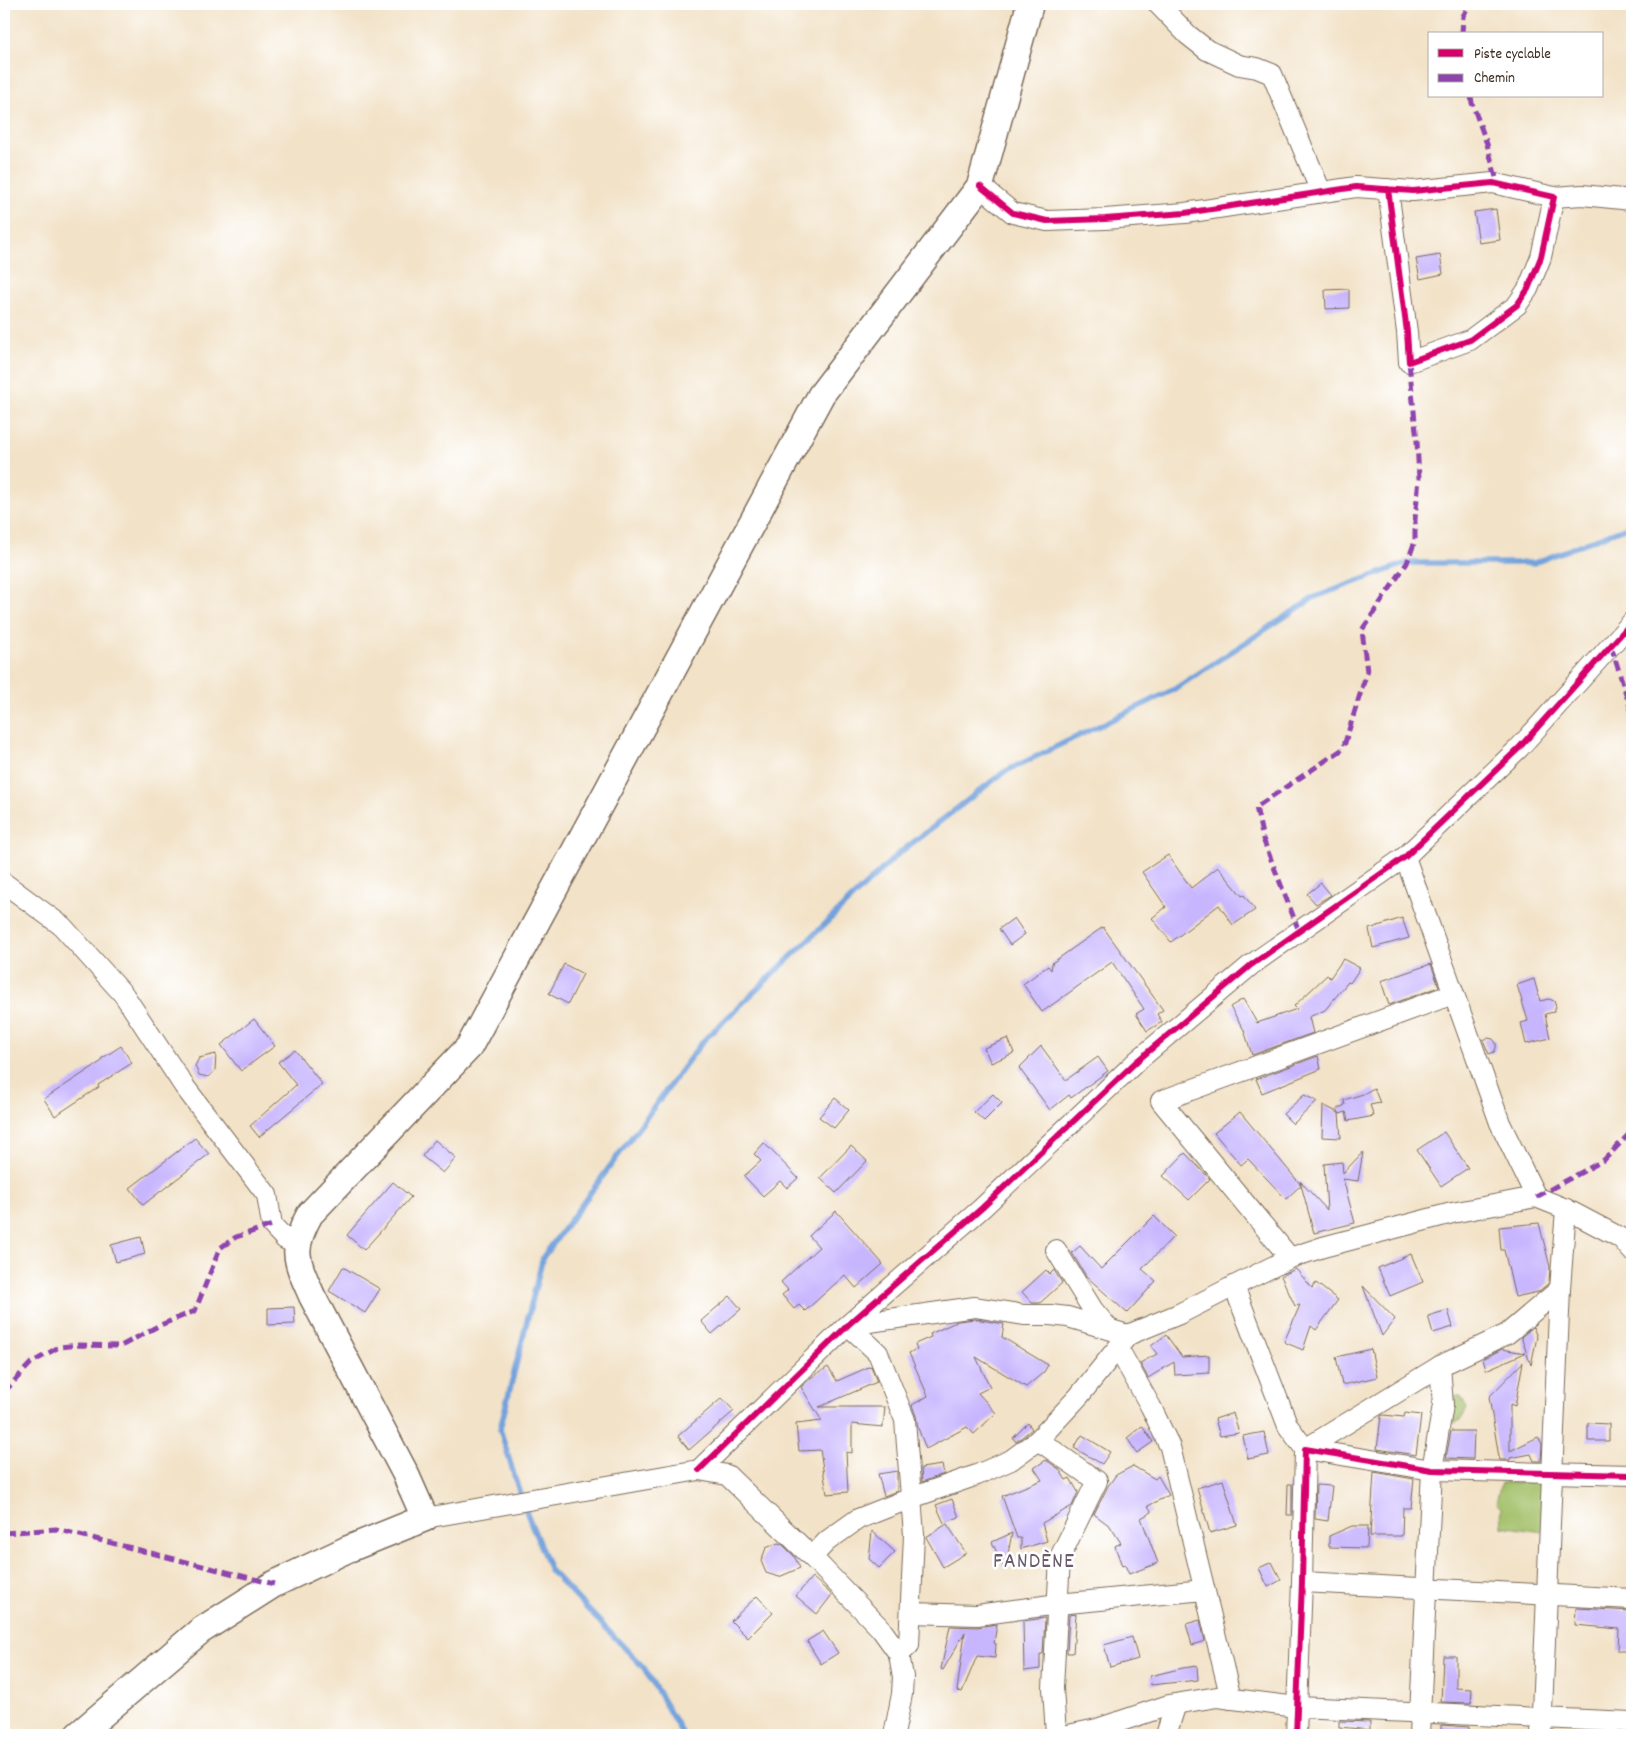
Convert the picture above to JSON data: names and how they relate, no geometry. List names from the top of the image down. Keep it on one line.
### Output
{"districts":["FANDÈNE"],"legend":["Piste cyclable","Chemin"]}
